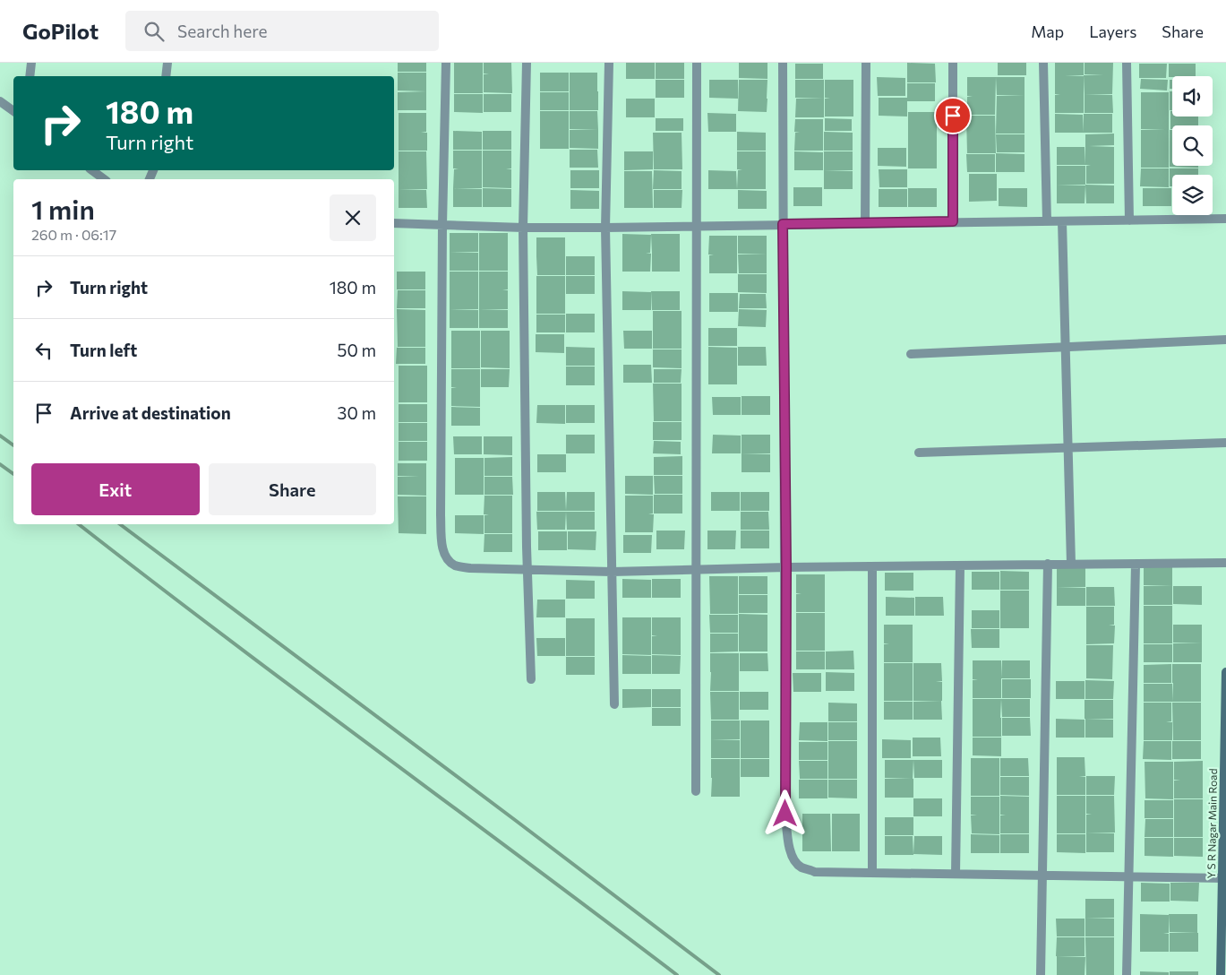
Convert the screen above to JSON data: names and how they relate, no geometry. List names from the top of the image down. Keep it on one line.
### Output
{"streets":{"street":["Y S R Nagar Main Road"]},"page":{"header":"GoPilot","search":"Search here","nav":["Map","Layers","Share"],"turn":["180 m","Turn right"],"heading":["1 min","260 m · 06:17"],"list":[{"name":"Turn right","value":"180 m"},{"name":"Turn left","value":"50 m"},{"name":"Arrive at destination","value":"30 m"}],"buttons":["Exit","Share"]}}
